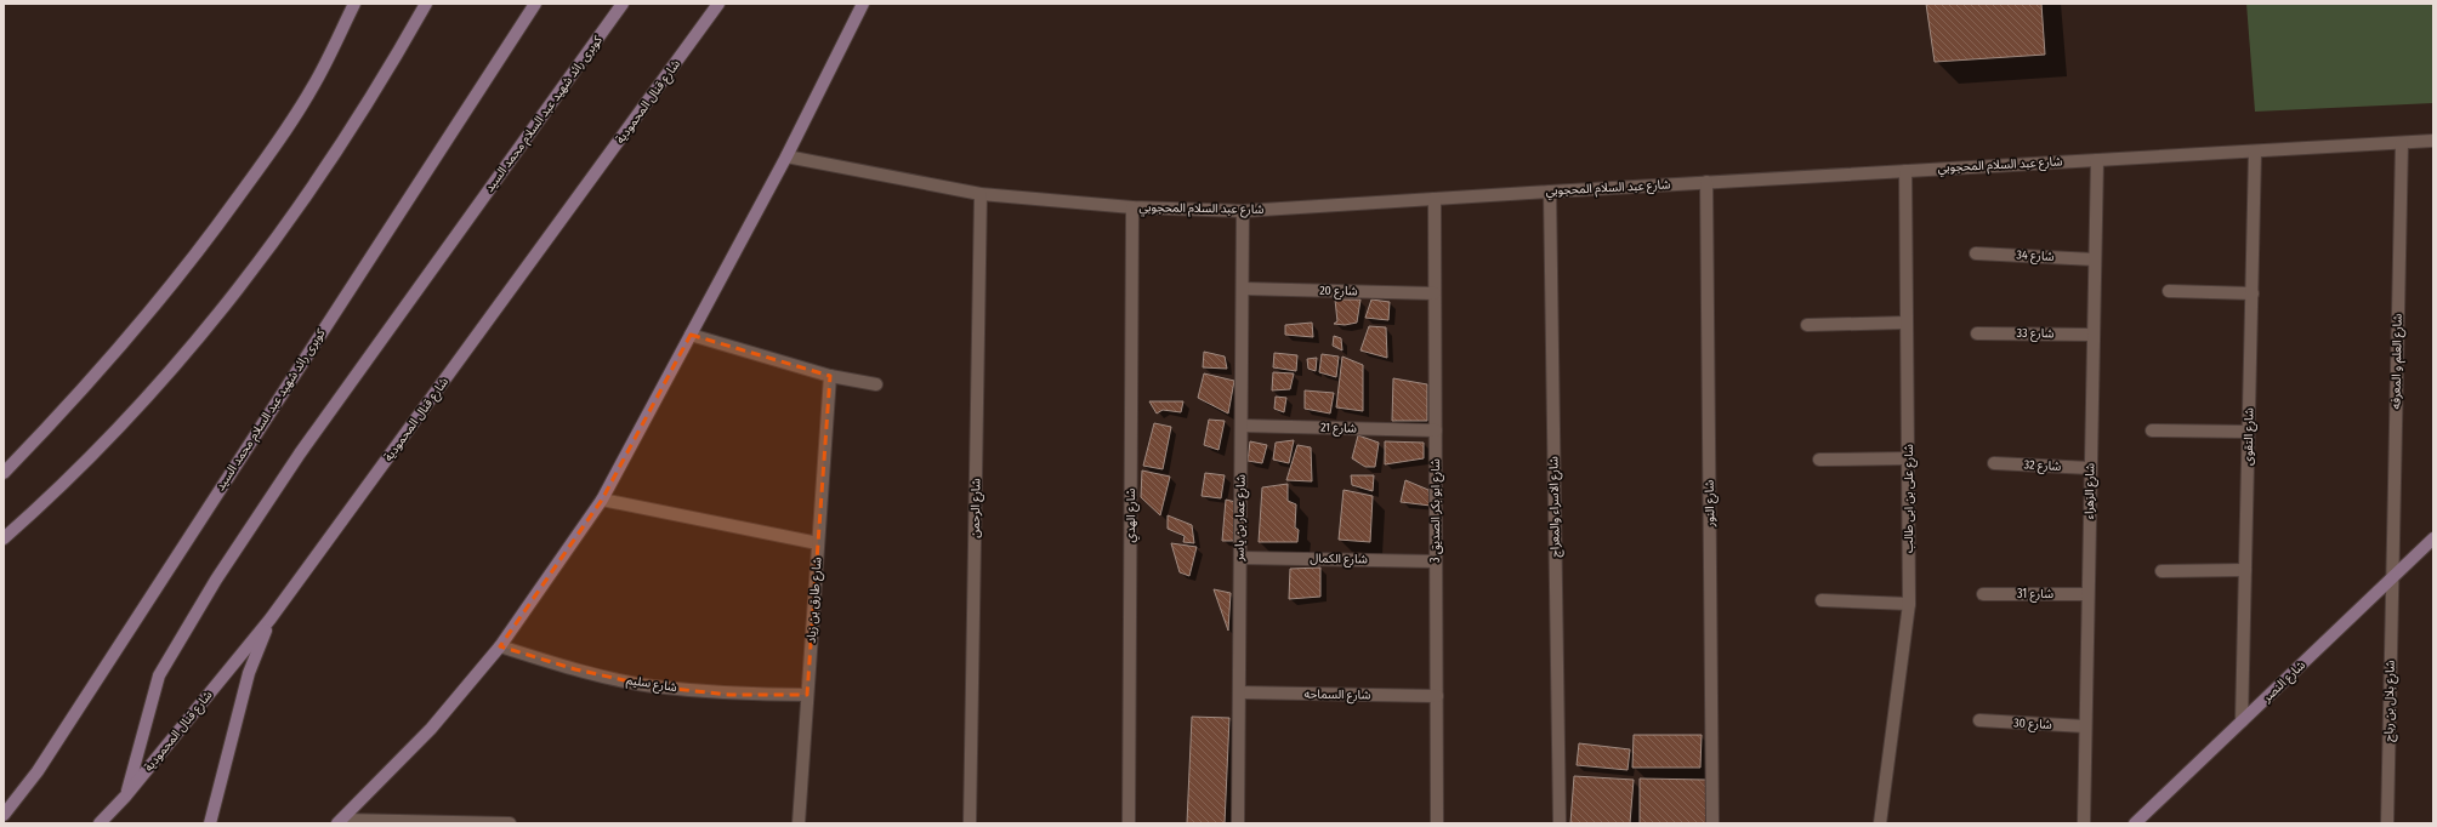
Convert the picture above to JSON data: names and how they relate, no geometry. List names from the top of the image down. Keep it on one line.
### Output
{"streets":{"main road":["شارع قنال المحمودية","كوبرى رائد شهيد عبد السلام محمد السيد","شارع النصر"],"street":["شارع عبد السلام المحجوبي","شارع 34","شارع 20","شارع 33","شارع العلم و المعرفه","شارع 21","شارع التقوى","شارع 32","شارع الزهراء","شارع على بن ابى طالب","شارع النور","شارع الاسراء والمعراج","شارع الرحمن","شارع ابو بكر الصديق 3","شارع الهدي","شارع عمار بن ياسر","شارع الكمال","شارع 31","شارع طارق بن زياد","شارع سليم","شارع السماحه","شارع بلال بن رباح","شارع 30"]},"crossings":[["شارع قنال المحمودية","كوبرى رائد شهيد عبد السلام محمد السيد"],["شارع عبد السلام المحجوبي","شارع العلم و المعرفه"],["شارع عبد السلام المحجوبي","شارع التقوى"],["شارع عبد السلام المحجوبي","شارع الزهراء"],["شارع عبد السلام المحجوبي","شارع على بن ابى طالب"],["شارع عبد السلام المحجوبي","شارع النور"],["شارع عبد السلام المحجوبي","شارع الاسراء والمعراج"],["شارع عبد السلام المحجوبي","شارع الرحمن"],["شارع عبد السلام المحجوبي","شارع ابو بكر الصديق 3"],["شارع عبد السلام المحجوبي","شارع الهدي"],["شارع عبد السلام المحجوبي","شارع عمار بن ياسر"],["شارع 34","شارع الزهراء"],["شارع 20","شارع ابو بكر الصديق 3"],["شارع 20","شارع عمار بن ياسر"],["شارع 33","شارع الزهراء"],["شارع العلم و المعرفه","شارع النصر"],["شارع العلم و المعرفه","شارع بلال بن رباح"],["شارع 21","شارع ابو بكر الصديق 3"],["شارع 21","شارع عمار بن ياسر"],["شارع التقوى","شارع النصر"],["شارع 32","شارع الزهراء"],["شارع الزهراء","شارع 31"],["شارع الزهراء","شارع 30"],["شارع ابو بكر الصديق 3","شارع الكمال"],["شارع ابو بكر الصديق 3","شارع السماحه"],["شارع عمار بن ياسر","شارع الكمال"],["شارع عمار بن ياسر","شارع السماحه"],["شارع طارق بن زياد","شارع سليم"],["شارع النصر","شارع بلال بن رباح"]]}
